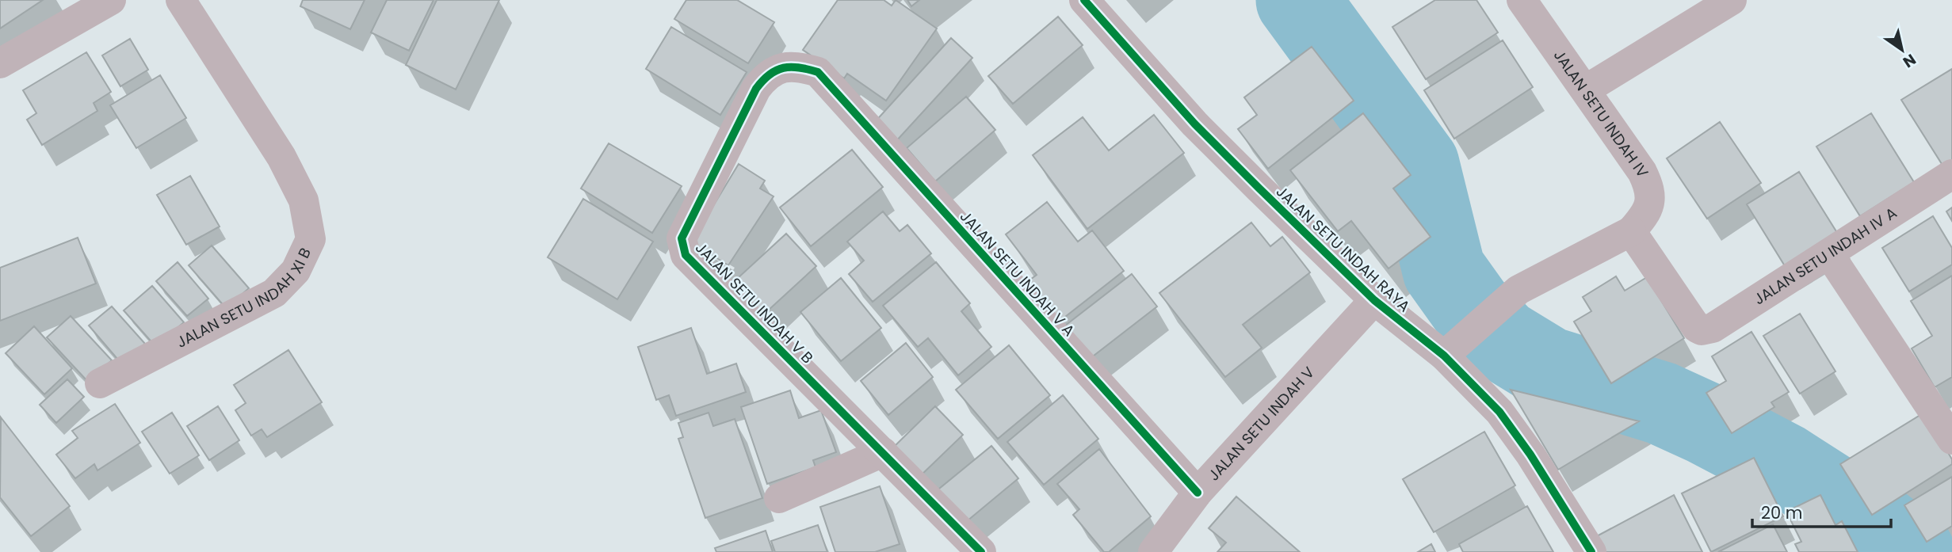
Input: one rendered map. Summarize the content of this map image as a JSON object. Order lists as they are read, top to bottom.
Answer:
{
  "streets": {
    "street": [
      "JALAN SETU INDAH IV",
      "JALAN SETU INDAH RAYA",
      "JALAN SETU INDAH IV A",
      "JALAN SETU INDAH V A",
      "JALAN SETU INDAH XI B",
      "JALAN SETU INDAH V B",
      "JALAN SETU INDAH V"
    ]
  },
  "crossings": [
    ["JALAN SETU INDAH IV", "JALAN SETU INDAH RAYA"],
    ["JALAN SETU INDAH IV", "JALAN SETU INDAH IV A"],
    ["JALAN SETU INDAH RAYA", "JALAN SETU INDAH V"],
    ["JALAN SETU INDAH V A", "JALAN SETU INDAH V B"],
    ["JALAN SETU INDAH V A", "JALAN SETU INDAH V"]
  ],
  "scale_bar": "20 m",
  "north": "bottom right"
}
